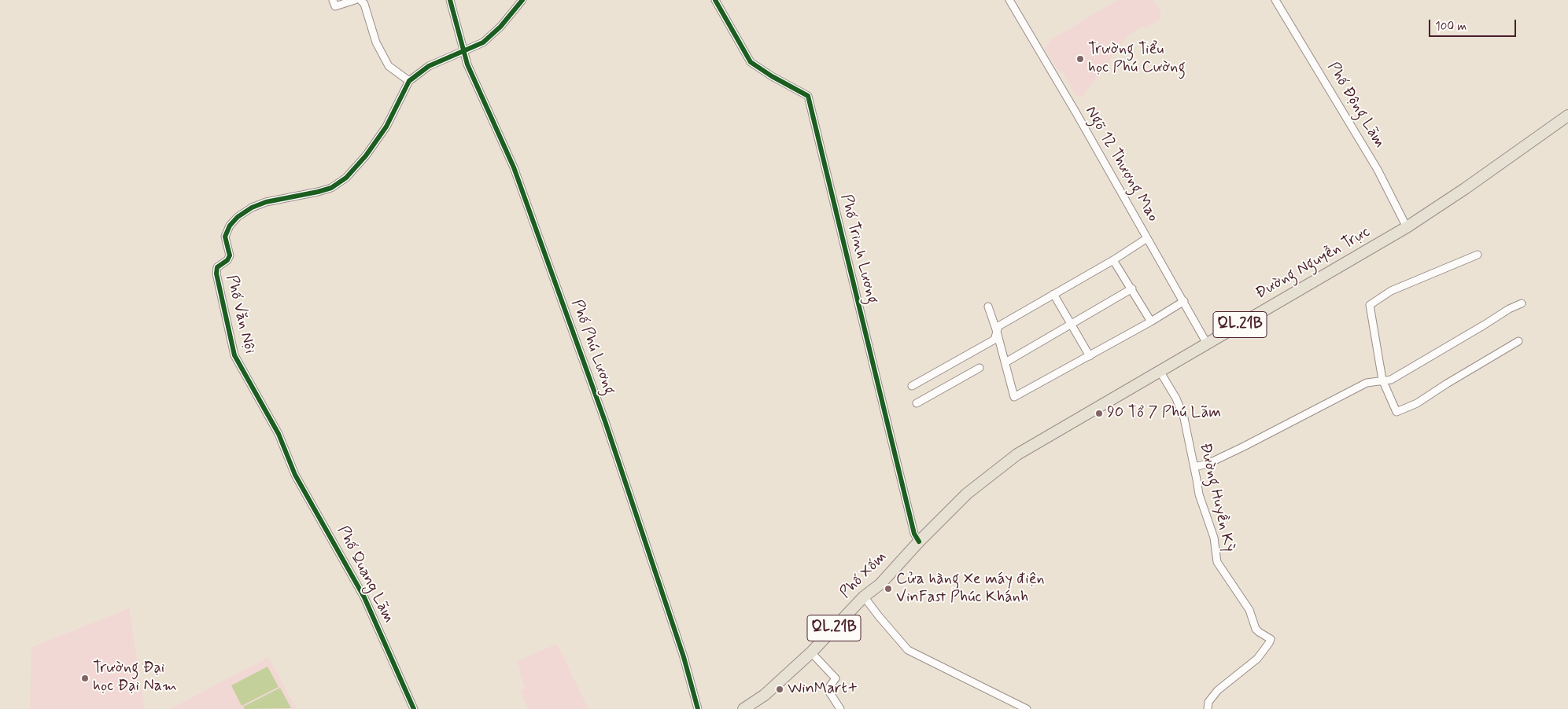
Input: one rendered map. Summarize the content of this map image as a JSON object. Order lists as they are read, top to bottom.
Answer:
{
  "streets": {
    "highway": ["Đường Nguyễn Trực", "QL.21B", "Phố Xốm"],
    "street": [
      "Phố Động Lãm",
      "Ngõ 12 Thượng Mao",
      "Phố Trinh Lương",
      "Phố Văn Nội",
      "Phố Phú Lương",
      "Đường Huyền Kỳ",
      "Phố Quang Lãm"
    ]
  },
  "crossings": [
    ["Phố Động Lãm", "Đường Nguyễn Trực"],
    ["Ngõ 12 Thượng Mao", "Đường Nguyễn Trực"],
    ["Phố Trinh Lương", "Đường Nguyễn Trực"],
    ["Phố Trinh Lương", "Phố Xốm"],
    ["Đường Nguyễn Trực", "Đường Huyền Kỳ"],
    ["Đường Nguyễn Trực", "Phố Xốm"],
    ["Phố Văn Nội", "Phố Quang Lãm"]
  ],
  "places": [
    "Trường Tiểu học Phú Cường",
    "90 Tổ 7 Phú Lãm",
    "Cửa hàng Xe máy điện VinFast Phúc Khánh",
    "Trường Đại học Đại Nam",
    "WinMart+"
  ],
  "scale_bar": "100 m"
}
